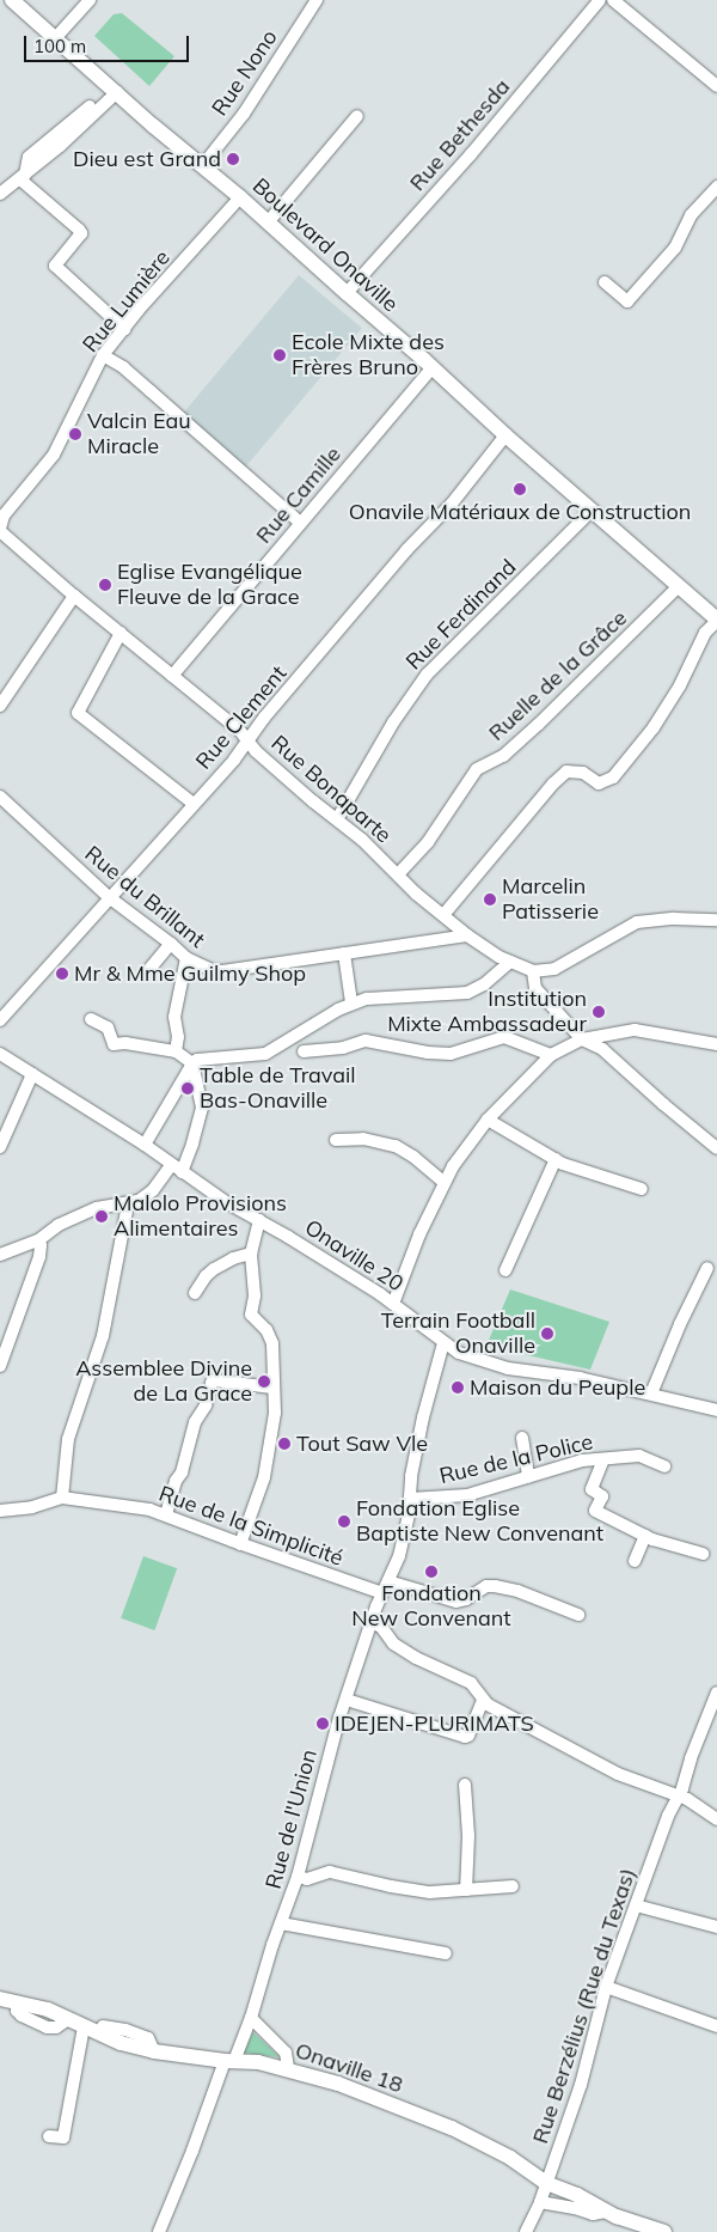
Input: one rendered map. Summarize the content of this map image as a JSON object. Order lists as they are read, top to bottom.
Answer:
{
  "streets": {
    "street": [
      "Rue Nono",
      "Rue Bethesda",
      "Boulevard Onaville",
      "Rue Lumière",
      "Rue Camille",
      "Rue Ferdinand",
      "Ruelle de la Grâce",
      "Rue Clement",
      "Rue Bonaparte",
      "Rue du Brillant",
      "Onaville 20",
      "Rue de la Police",
      "Rue de la Simplicité",
      "Rue de l'Union",
      "Rue Berzélius (Rue du Texas)",
      "Onaville 18"
    ]
  },
  "crossings": [
    ["Rue Nono", "Boulevard Onaville"],
    ["Rue Bethesda", "Boulevard Onaville"],
    ["Boulevard Onaville", "Rue Lumière"],
    ["Boulevard Onaville", "Rue Camille"],
    ["Boulevard Onaville", "Rue Ferdinand"],
    ["Boulevard Onaville", "Ruelle de la Grâce"],
    ["Boulevard Onaville", "Rue Clement"],
    ["Rue Lumière", "Rue Bonaparte"],
    ["Rue Camille", "Rue Bonaparte"],
    ["Rue Ferdinand", "Rue Bonaparte"],
    ["Ruelle de la Grâce", "Rue Bonaparte"],
    ["Rue Clement", "Rue Bonaparte"],
    ["Rue Clement", "Rue du Brillant"],
    ["Rue Bonaparte", "Rue du Brillant"],
    ["Onaville 20", "Rue de l'Union"],
    ["Rue de la Police", "Rue de l'Union"],
    ["Rue de la Simplicité", "Rue de l'Union"],
    ["Rue de l'Union", "Onaville 18"],
    ["Rue Berzélius (Rue du Texas)", "Onaville 18"]
  ],
  "places": [
    "Dieu est Grand",
    "Ecole Mixte des Frères Bruno",
    "Valcin Eau Miracle",
    "Onavile Matériaux de Construction",
    "Eglise Evangélique Fleuve de la Grace",
    "Marcelin Patisserie",
    "Mr & Mme Guilmy Shop",
    "Institution Mixte Ambassadeur",
    "Table de Travail Bas-Onaville",
    "Malolo Provisions Alimentaires",
    "Terrain Football Onaville",
    "Assemblee Divine de La Grace",
    "Maison du Peuple",
    "Tout Saw Vle",
    "Fondation Eglise Baptiste New Convenant",
    "Fondation New Convenant",
    "IDEJEN-PLURIMATS"
  ],
  "scale_bar": "100 m"
}
